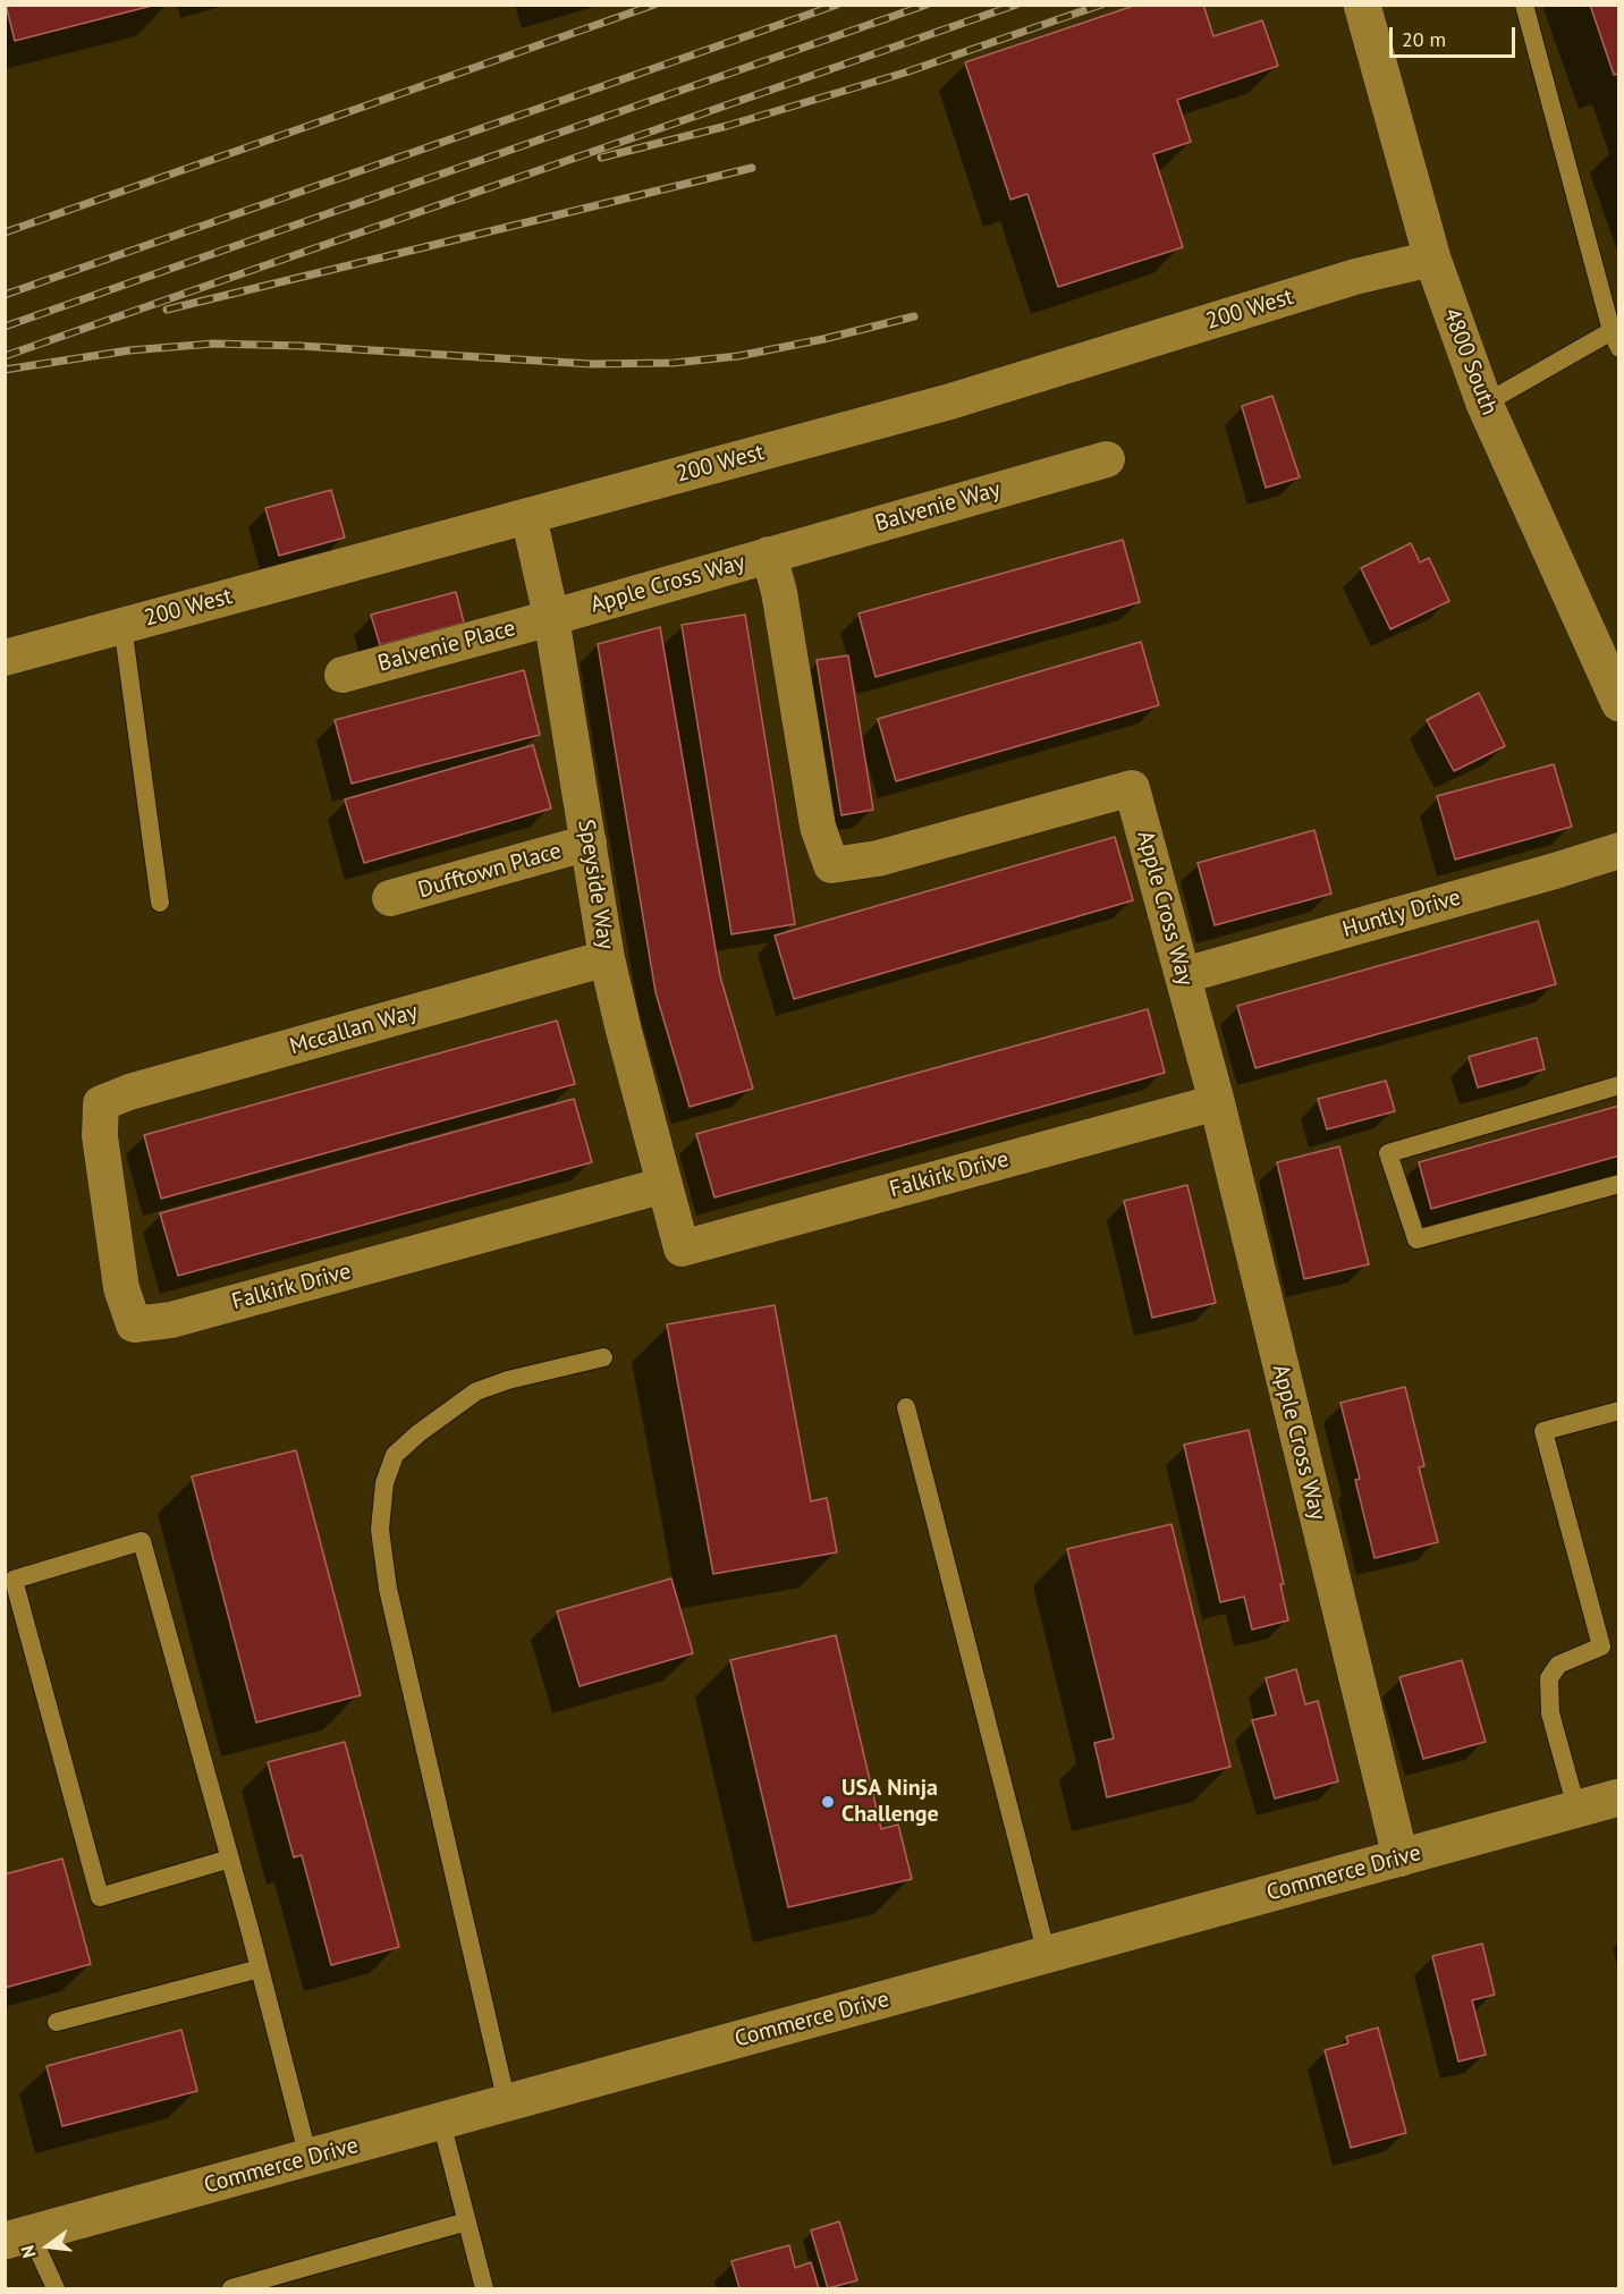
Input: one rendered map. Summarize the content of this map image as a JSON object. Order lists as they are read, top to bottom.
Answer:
{
  "streets": {
    "street": [
      "200 West",
      "4800 South",
      "Balvenie Way",
      "Apple Cross Way",
      "Balvenie Place",
      "Dufftown Place",
      "Speyside Way",
      "Huntly Drive",
      "Mccallan Way",
      "Falkirk Drive",
      "Commerce Drive"
    ]
  },
  "crossings": [
    ["200 West", "4800 South"],
    ["200 West", "Speyside Way"],
    ["Balvenie Way", "Apple Cross Way"],
    ["Apple Cross Way", "Balvenie Place"],
    ["Apple Cross Way", "Speyside Way"],
    ["Apple Cross Way", "Huntly Drive"],
    ["Apple Cross Way", "Falkirk Drive"],
    ["Apple Cross Way", "Commerce Drive"],
    ["Balvenie Place", "Speyside Way"],
    ["Dufftown Place", "Speyside Way"],
    ["Speyside Way", "Mccallan Way"],
    ["Speyside Way", "Falkirk Drive"],
    ["Mccallan Way", "Falkirk Drive"]
  ],
  "places": ["USA Ninja Challenge"],
  "scale_bar": "20 m",
  "north": "left"
}
